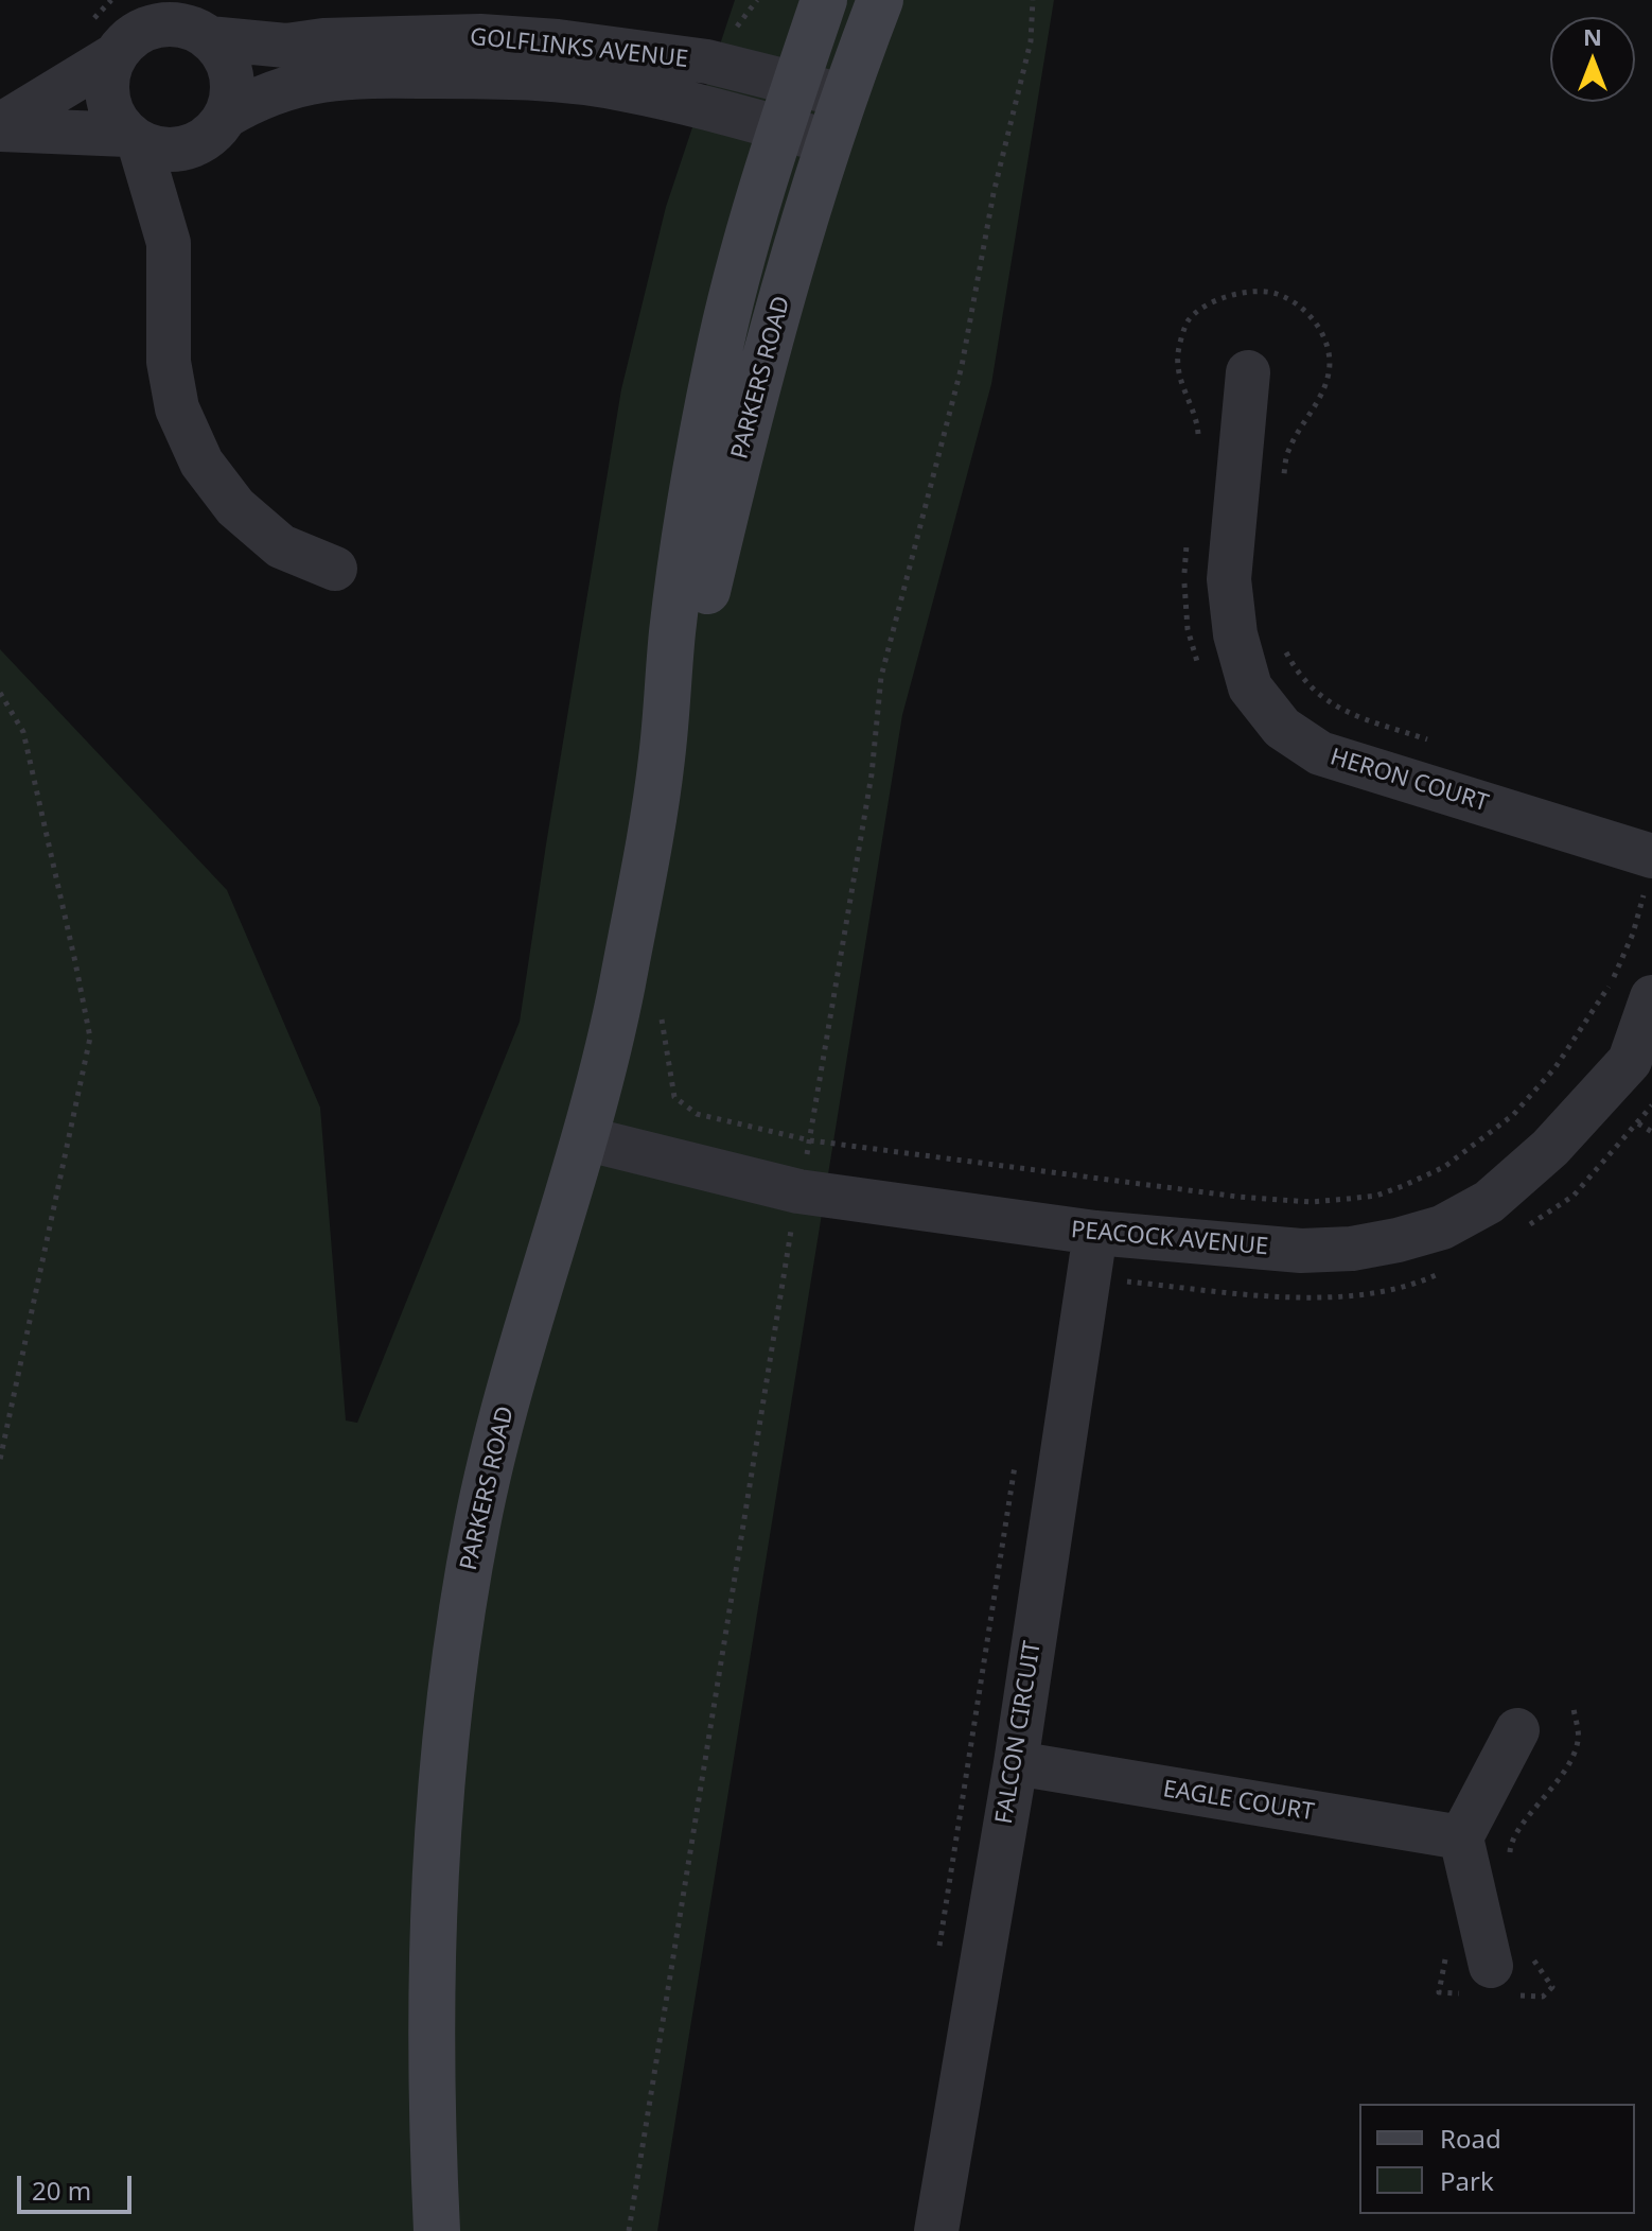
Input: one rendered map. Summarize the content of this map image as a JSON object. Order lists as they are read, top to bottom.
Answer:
{
  "streets": {
    "main road": ["PARKERS ROAD"],
    "street": [
      "GOLFLINKS AVENUE",
      "HERON COURT",
      "PEACOCK AVENUE",
      "FALCON CIRCUIT",
      "EAGLE COURT"
    ]
  },
  "crossings": [
    ["GOLFLINKS AVENUE", "PARKERS ROAD"],
    ["PARKERS ROAD", "PEACOCK AVENUE"],
    ["PEACOCK AVENUE", "FALCON CIRCUIT"],
    ["FALCON CIRCUIT", "EAGLE COURT"]
  ],
  "legend": ["Road", "Park"],
  "scale_bar": "20 m",
  "north": "top"
}
